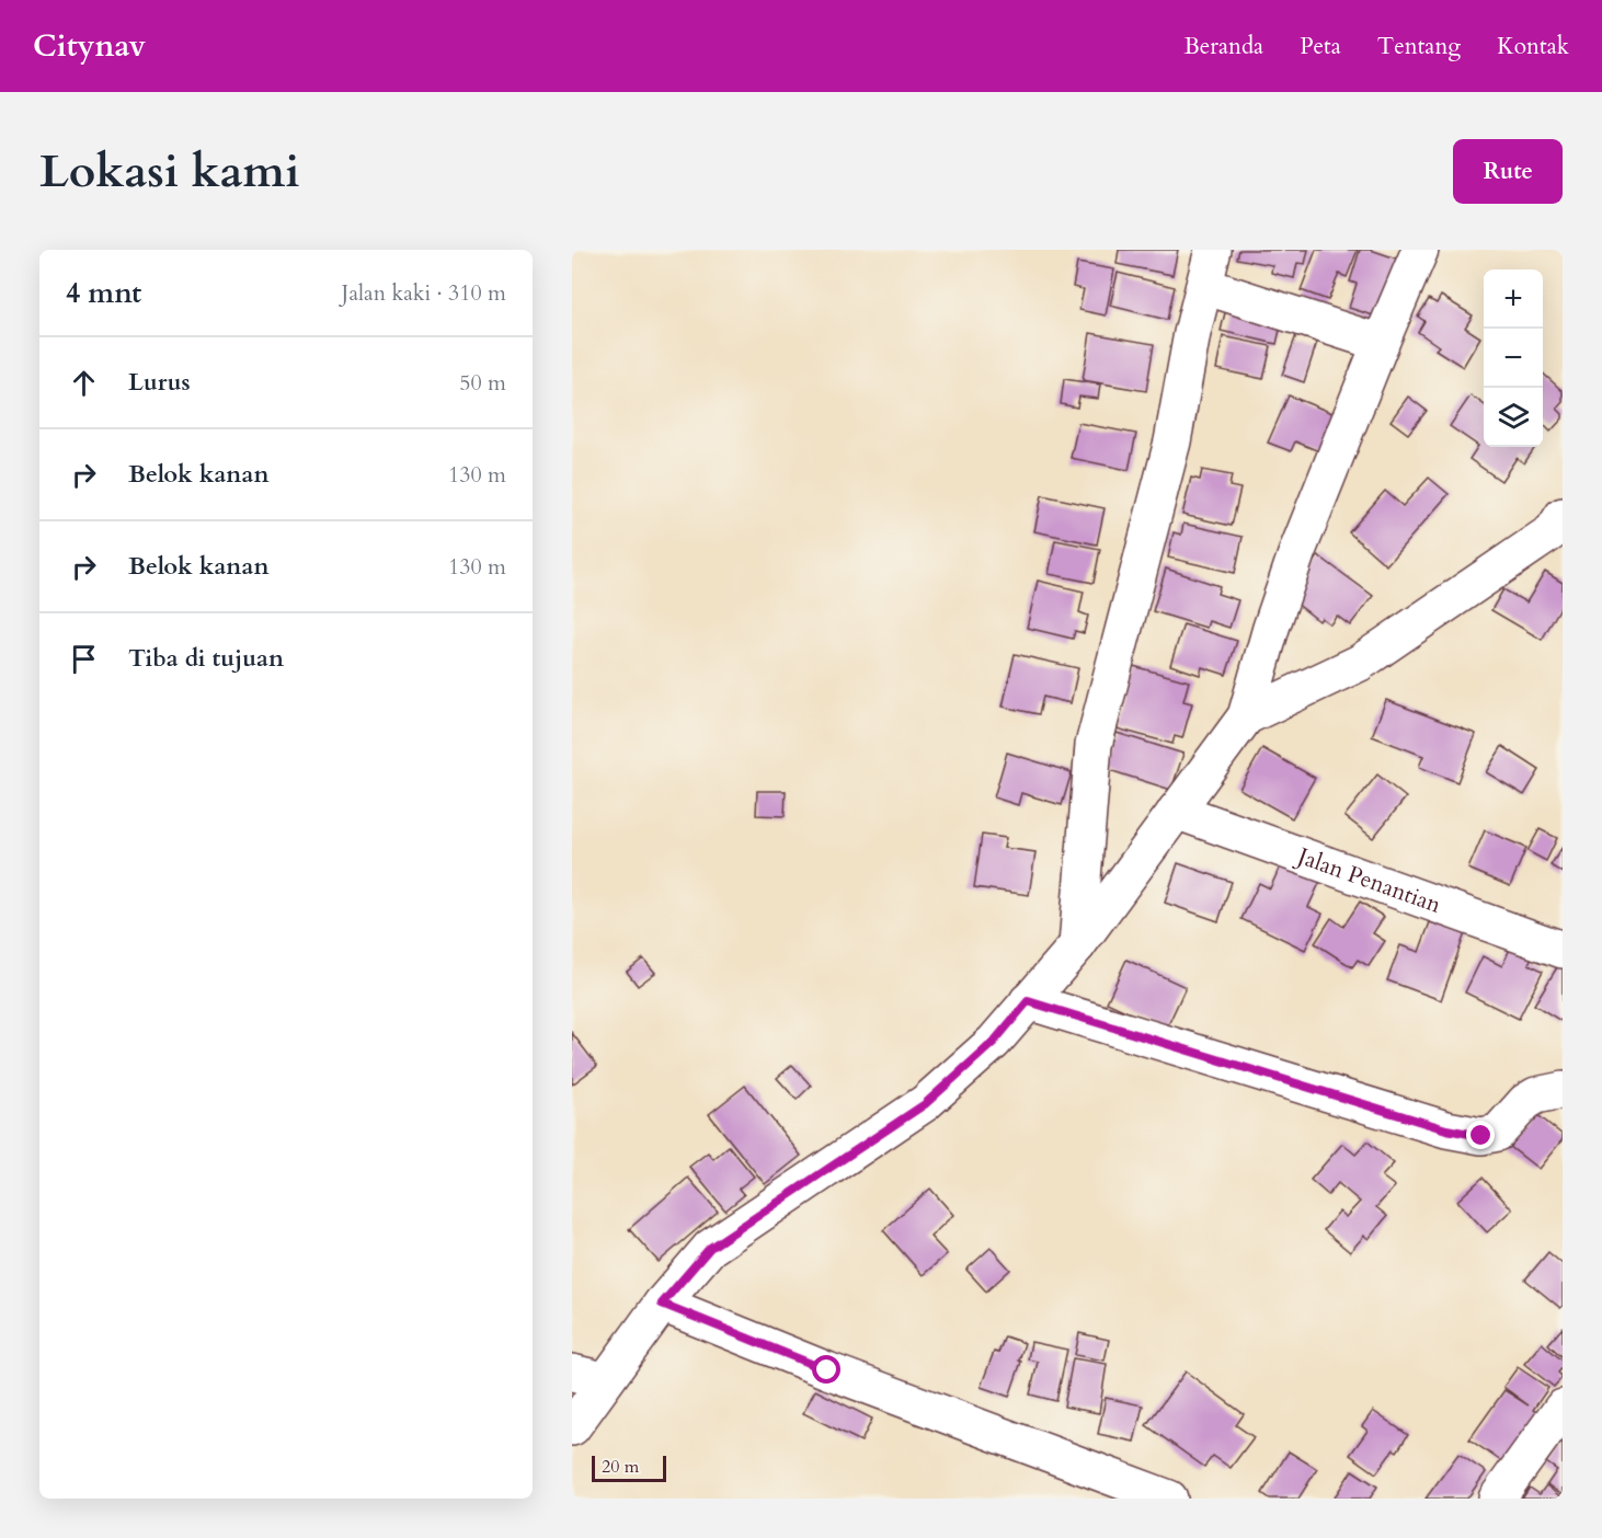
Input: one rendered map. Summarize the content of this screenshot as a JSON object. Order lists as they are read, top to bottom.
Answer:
{
  "streets": {
    "street": ["Jalan Penantian"]
  },
  "scale_bar": "20 m",
  "page": {
    "header": "Citynav",
    "nav": [
      "Beranda",
      "Peta",
      "Tentang",
      "Kontak"
    ],
    "buttons": "Rute",
    "title": "Lokasi kami",
    "heading": ["4 mnt", "Jalan kaki · 310 m"],
    "map_buttons": ["+", "−"],
    "list": [
      ["Lurus", "50 m"],
      ["Belok kanan", "130 m"],
      ["Belok kanan", "130 m"],
      "Tiba di tujuan"
    ],
    "scale": "20 m"
  }
}
